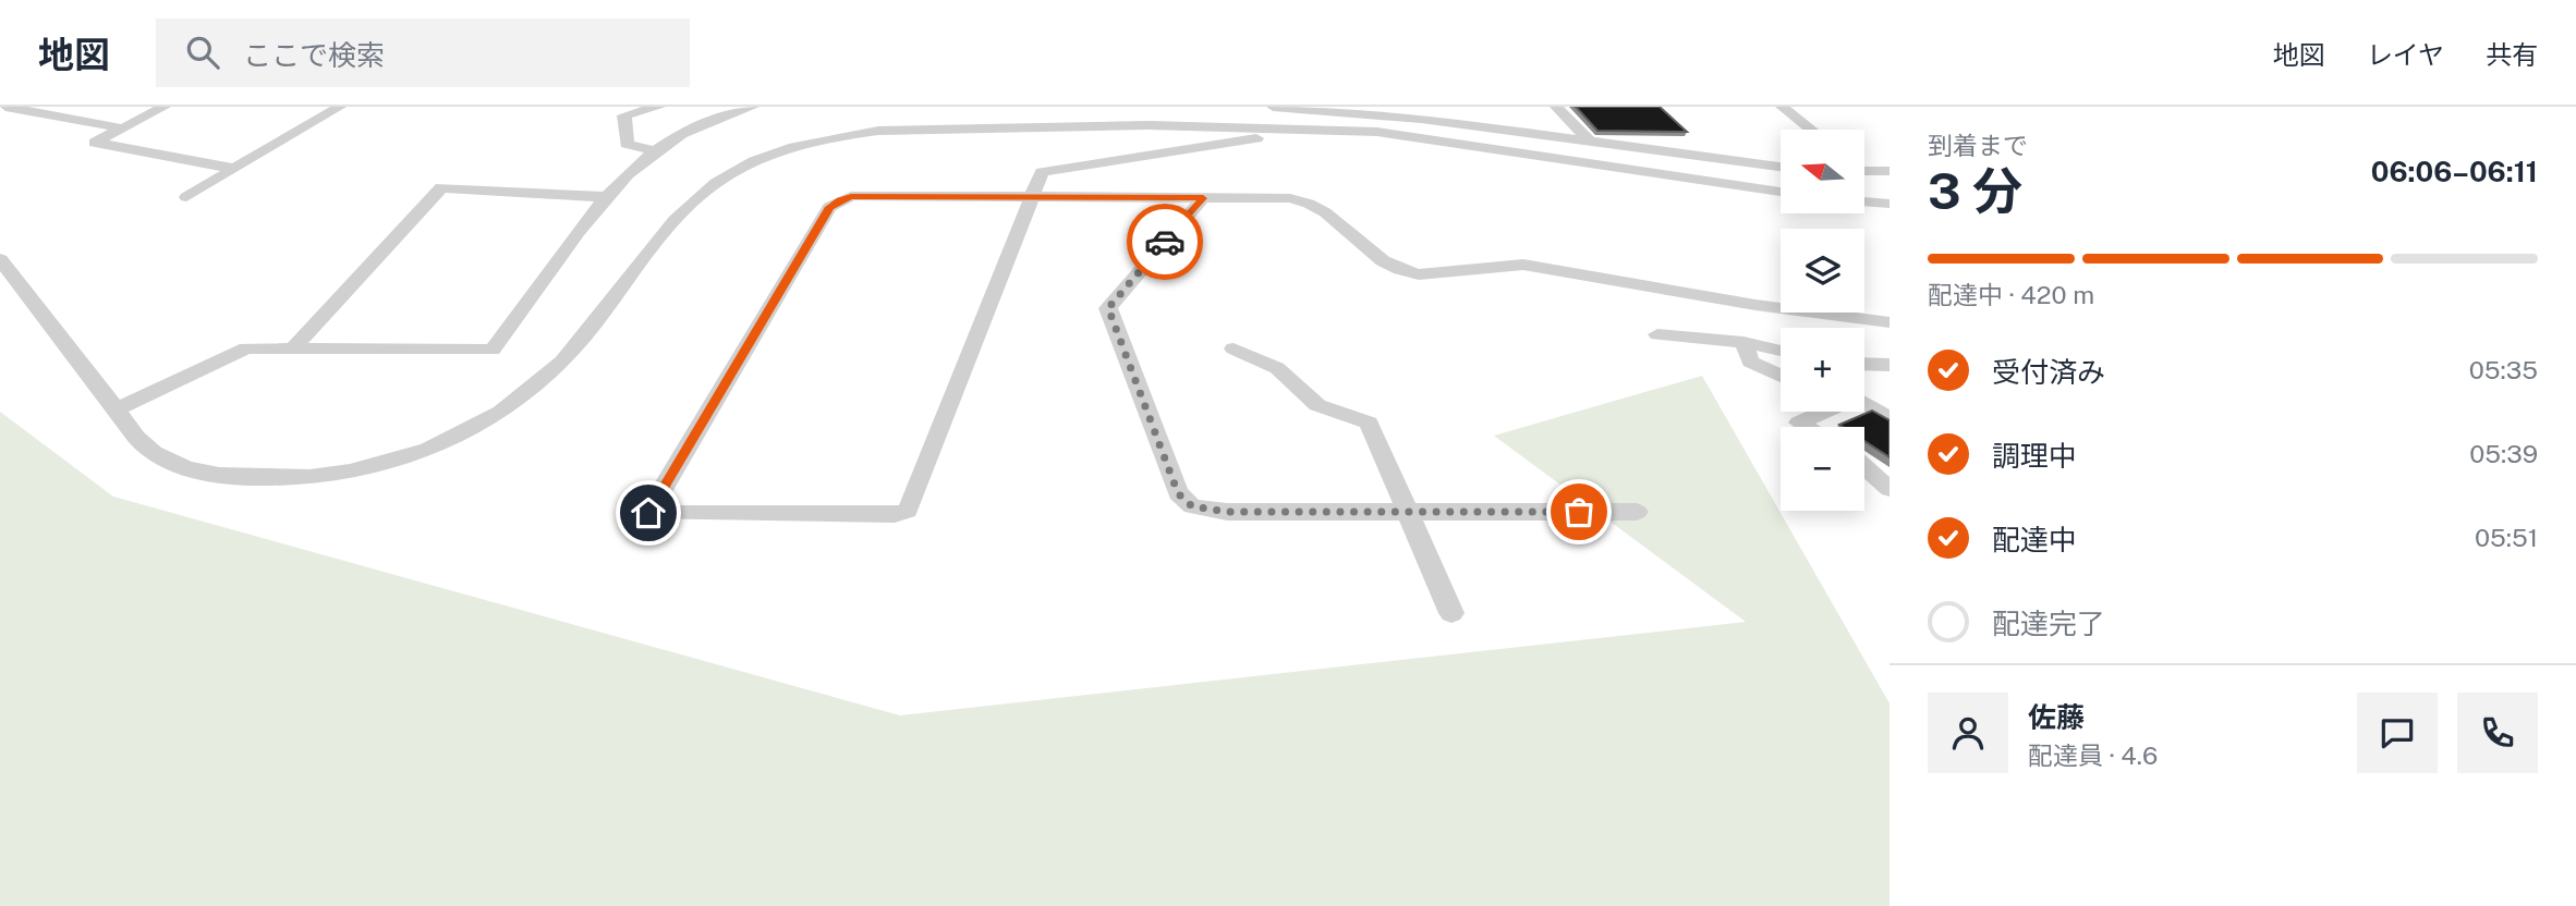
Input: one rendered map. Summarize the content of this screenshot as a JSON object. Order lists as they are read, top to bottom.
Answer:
{
  "north": "left",
  "page": {
    "header": "地図",
    "search": "ここで検索",
    "nav": ["地図", "レイヤ", "共有"],
    "heading": ["3 分", "到着まで", "06:06–06:11"],
    "panel": ["佐藤", "配達員 · 4.6"],
    "map_buttons": ["+", "−"],
    "bar": "配達中 · 420 m",
    "list": [
      ["受付済み", "05:35"],
      ["調理中", "05:39"],
      ["配達中", "05:51"],
      "配達完了"
    ]
  }
}
